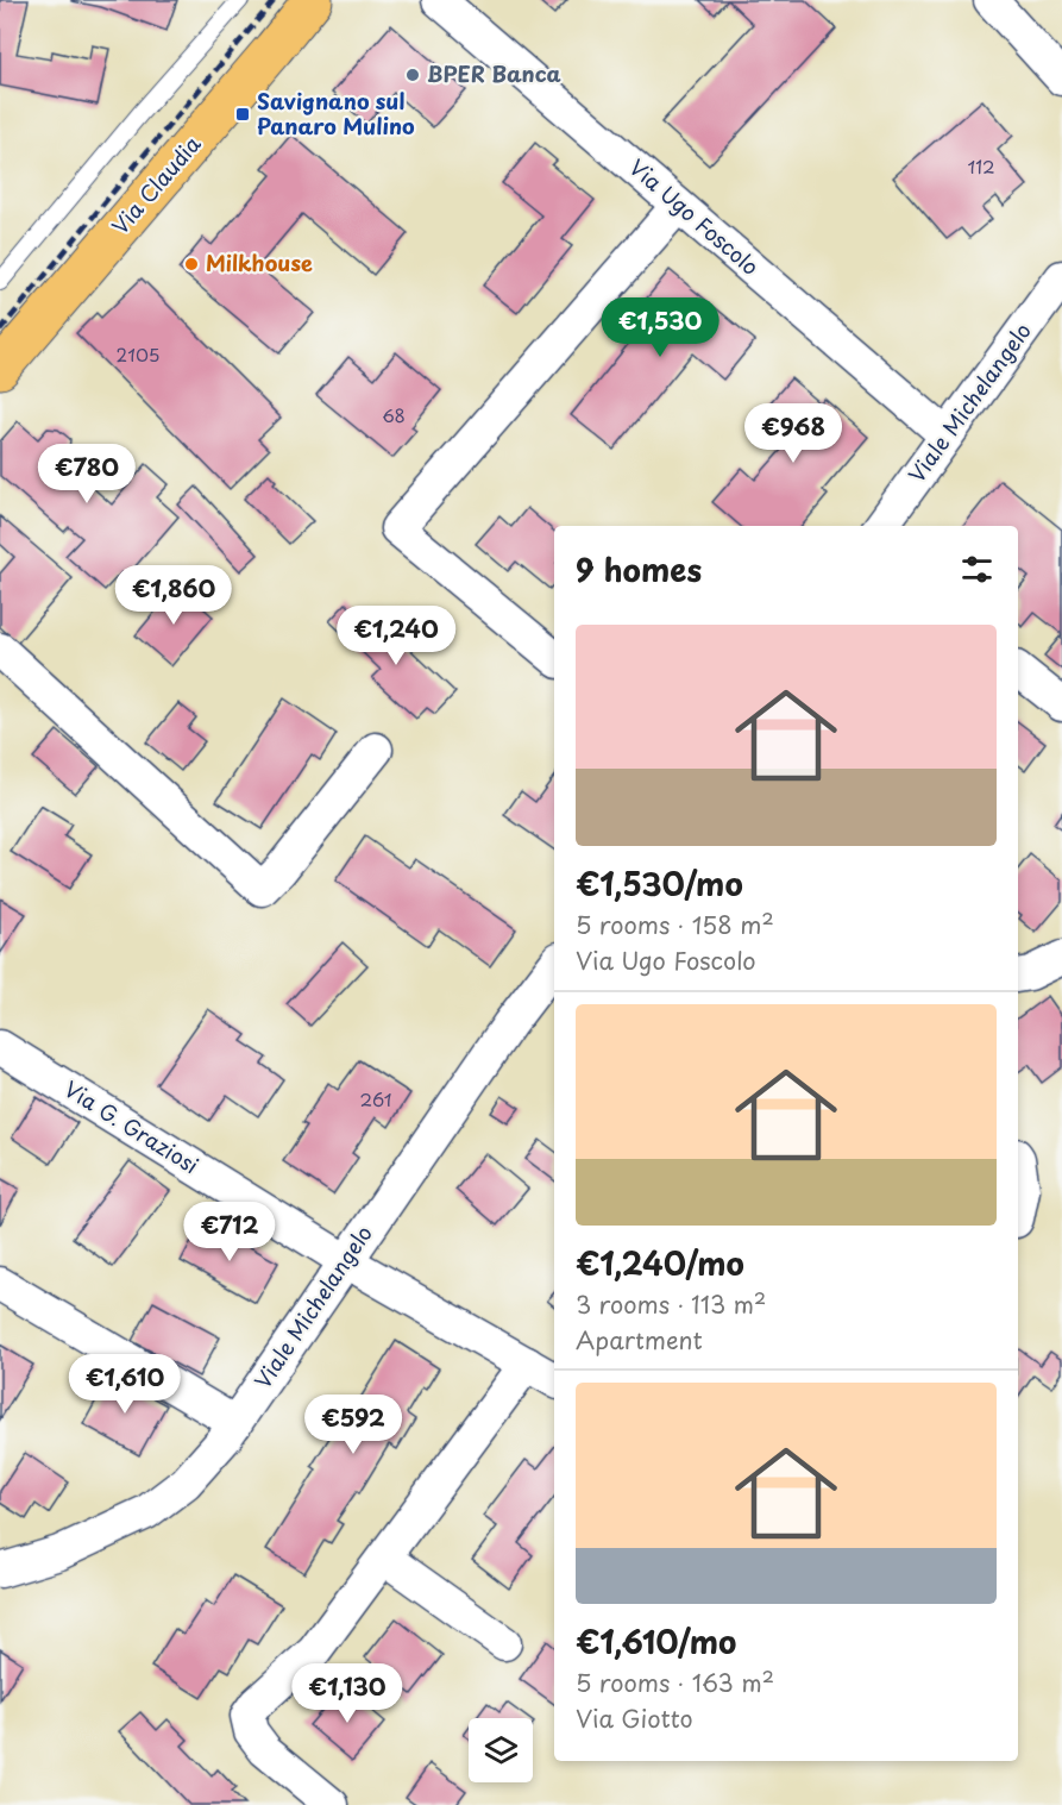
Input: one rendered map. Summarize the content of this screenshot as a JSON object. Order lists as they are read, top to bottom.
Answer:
{
  "streets": {
    "main road": ["Via Claudia"],
    "street": ["Via Ugo Foscolo", "Viale Michelangelo", "Via G. Graziosi"]
  },
  "crossings": [
    ["Via Ugo Foscolo", "Viale Michelangelo"],
    ["Viale Michelangelo", "Via G. Graziosi"]
  ],
  "places": {
    "other": ["BPER Banca", "Milkhouse"],
    "transit": ["Savignano sul Panaro Mulino"]
  },
  "house_numbers": [
    "112",
    "2105",
    "68",
    "261"
  ],
  "page": {
    "price": [
      "€1,530",
      "€968",
      "€780",
      "€1,860",
      "€1,240",
      "€712",
      "€1,610",
      "€592",
      "€1,130"
    ],
    "heading": "9 homes",
    "list": [
      {
        "name": "€1,530/mo",
        "note": "5 rooms · 158 m² · Via Ugo Foscolo"
      },
      {
        "name": "€1,240/mo",
        "note": "3 rooms · 113 m² · Apartment"
      },
      {
        "name": "€1,610/mo",
        "note": "5 rooms · 163 m² · Via Giotto"
      }
    ]
  }
}
